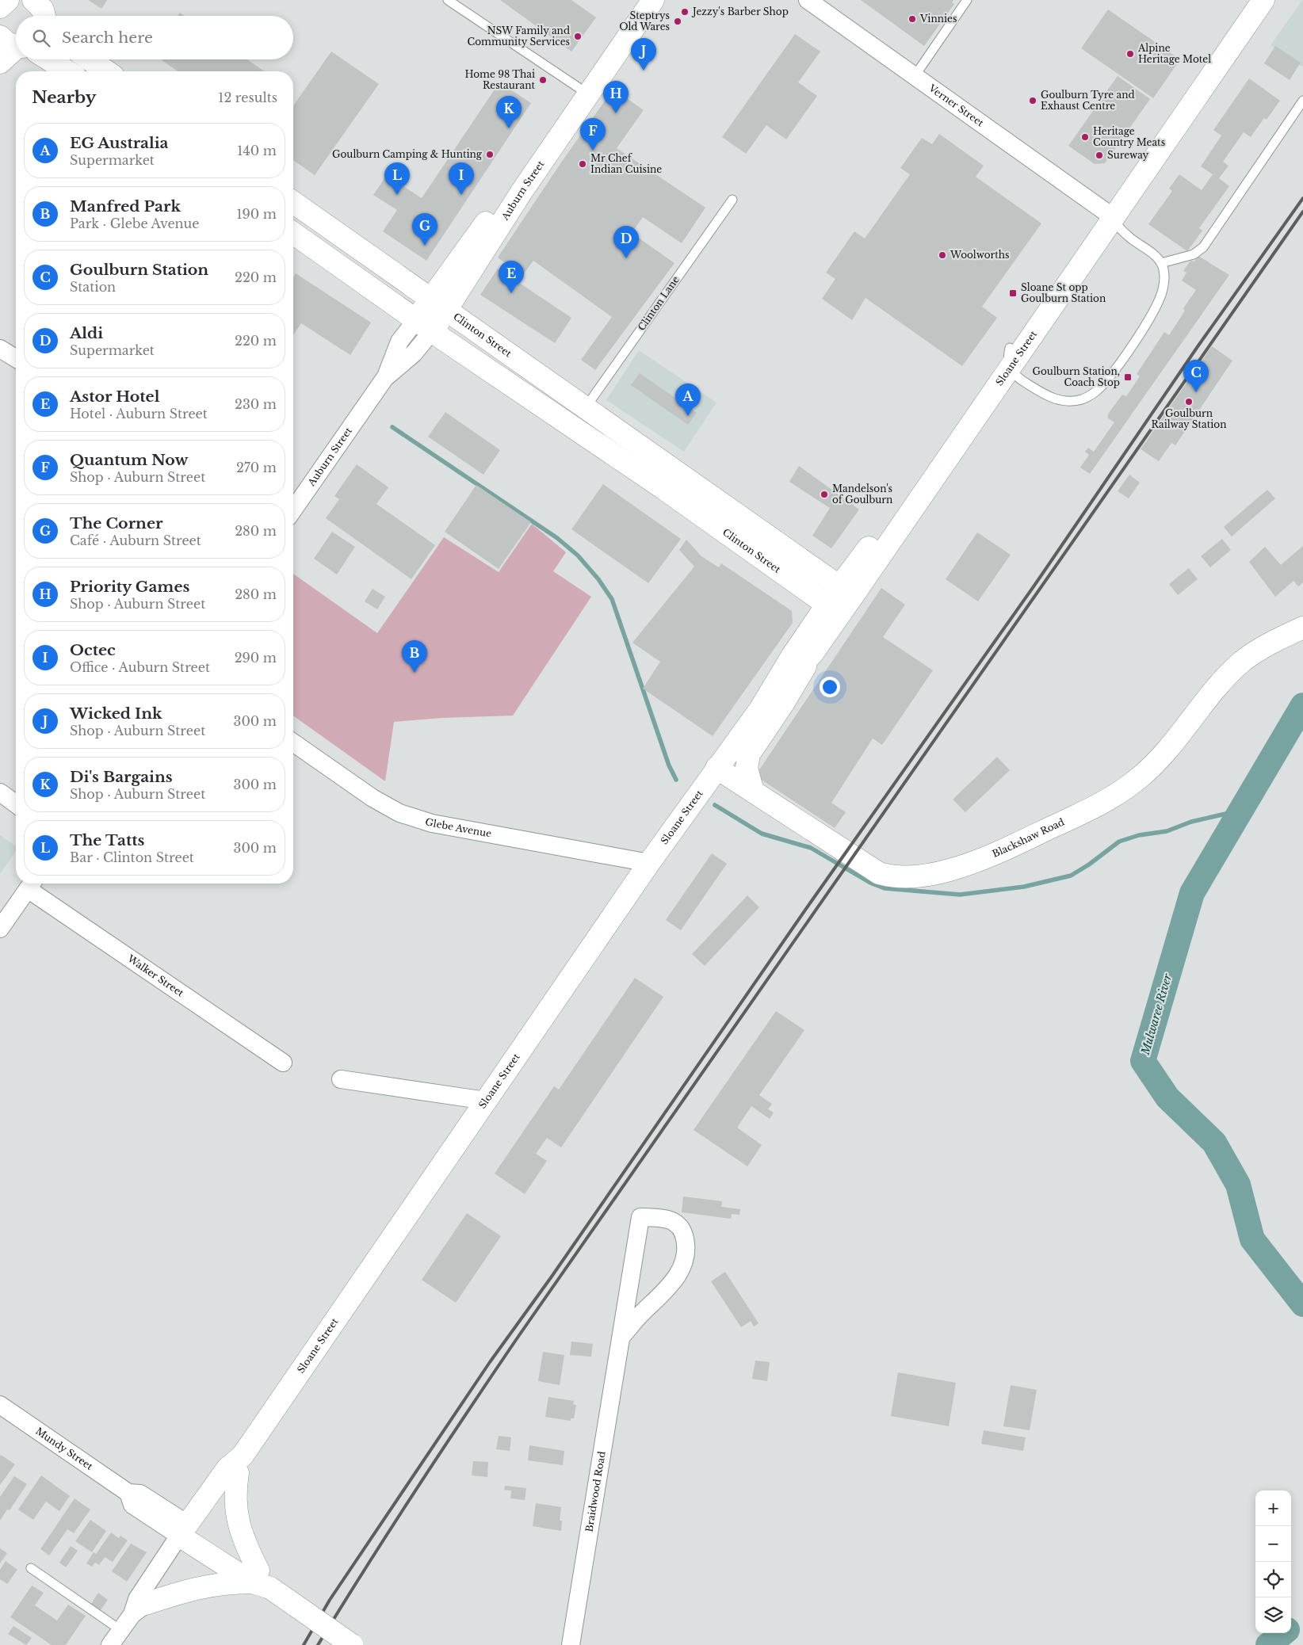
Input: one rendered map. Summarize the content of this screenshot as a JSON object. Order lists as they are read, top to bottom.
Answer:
{
  "streets": {
    "main road": [
      "Auburn Street",
      "Clinton Street",
      "Sloane Street",
      "Blackshaw Road"
    ],
    "street": [
      "Verner Street",
      "Glebe Avenue",
      "Walker Street",
      "Mundy Street",
      "Braidwood Road"
    ],
    "lane": ["Clinton Lane"]
  },
  "crossings": [
    ["Verner Street", "Sloane Street"],
    ["Auburn Street", "Clinton Street"],
    ["Clinton Lane", "Clinton Street"],
    ["Clinton Street", "Sloane Street"],
    ["Sloane Street", "Glebe Avenue"],
    ["Sloane Street", "Blackshaw Road"],
    ["Sloane Street", "Mundy Street"]
  ],
  "water": ["Mulwaree River"],
  "places": {
    "other": [
      "Jezzy's Barber Shop",
      "Vinnies",
      "Steptrys Old Wares",
      "NSW Family and Community Services",
      "Alpine Heritage Motel",
      "Home 98 Thai Restaurant",
      "Goulburn Tyre and Exhaust Centre",
      "Heritage Country Meats",
      "Goulburn Camping & Hunting",
      "Sureway",
      "Mr Chef Indian Cuisine",
      "Woolworths",
      "Goulburn Railway Station",
      "Mandelson's of Goulburn"
    ],
    "transit": ["Sloane St opp Goulburn Station", "Goulburn Station, Coach Stop"]
  },
  "page": {
    "search": "Search here",
    "pins": [
      "J",
      "H",
      "K",
      "F",
      "I",
      "L",
      "G",
      "D",
      "E",
      "C",
      "A",
      "B"
    ],
    "heading": ["Nearby", "12 results"],
    "list": [
      {
        "mark": "A",
        "name": "EG Australia",
        "note": "Supermarket",
        "value": "140 m"
      },
      {
        "mark": "B",
        "name": "Manfred Park",
        "note": "Park · Glebe Avenue",
        "value": "190 m"
      },
      {
        "mark": "C",
        "name": "Goulburn Station",
        "note": "Station",
        "value": "220 m"
      },
      {
        "mark": "D",
        "name": "Aldi",
        "note": "Supermarket",
        "value": "220 m"
      },
      {
        "mark": "E",
        "name": "Astor Hotel",
        "note": "Hotel · Auburn Street",
        "value": "230 m"
      },
      {
        "mark": "F",
        "name": "Quantum Now",
        "note": "Shop · Auburn Street",
        "value": "270 m"
      },
      {
        "mark": "G",
        "name": "The Corner",
        "note": "Café · Auburn Street",
        "value": "280 m"
      },
      {
        "mark": "H",
        "name": "Priority Games",
        "note": "Shop · Auburn Street",
        "value": "280 m"
      },
      {
        "mark": "I",
        "name": "Octec",
        "note": "Office · Auburn Street",
        "value": "290 m"
      },
      {
        "mark": "J",
        "name": "Wicked Ink",
        "note": "Shop · Auburn Street",
        "value": "300 m"
      },
      {
        "mark": "K",
        "name": "Di's Bargains",
        "note": "Shop · Auburn Street",
        "value": "300 m"
      },
      {
        "mark": "L",
        "name": "The Tatts",
        "note": "Bar · Clinton Street",
        "value": "300 m"
      }
    ],
    "map_buttons": ["+", "−"]
  }
}
